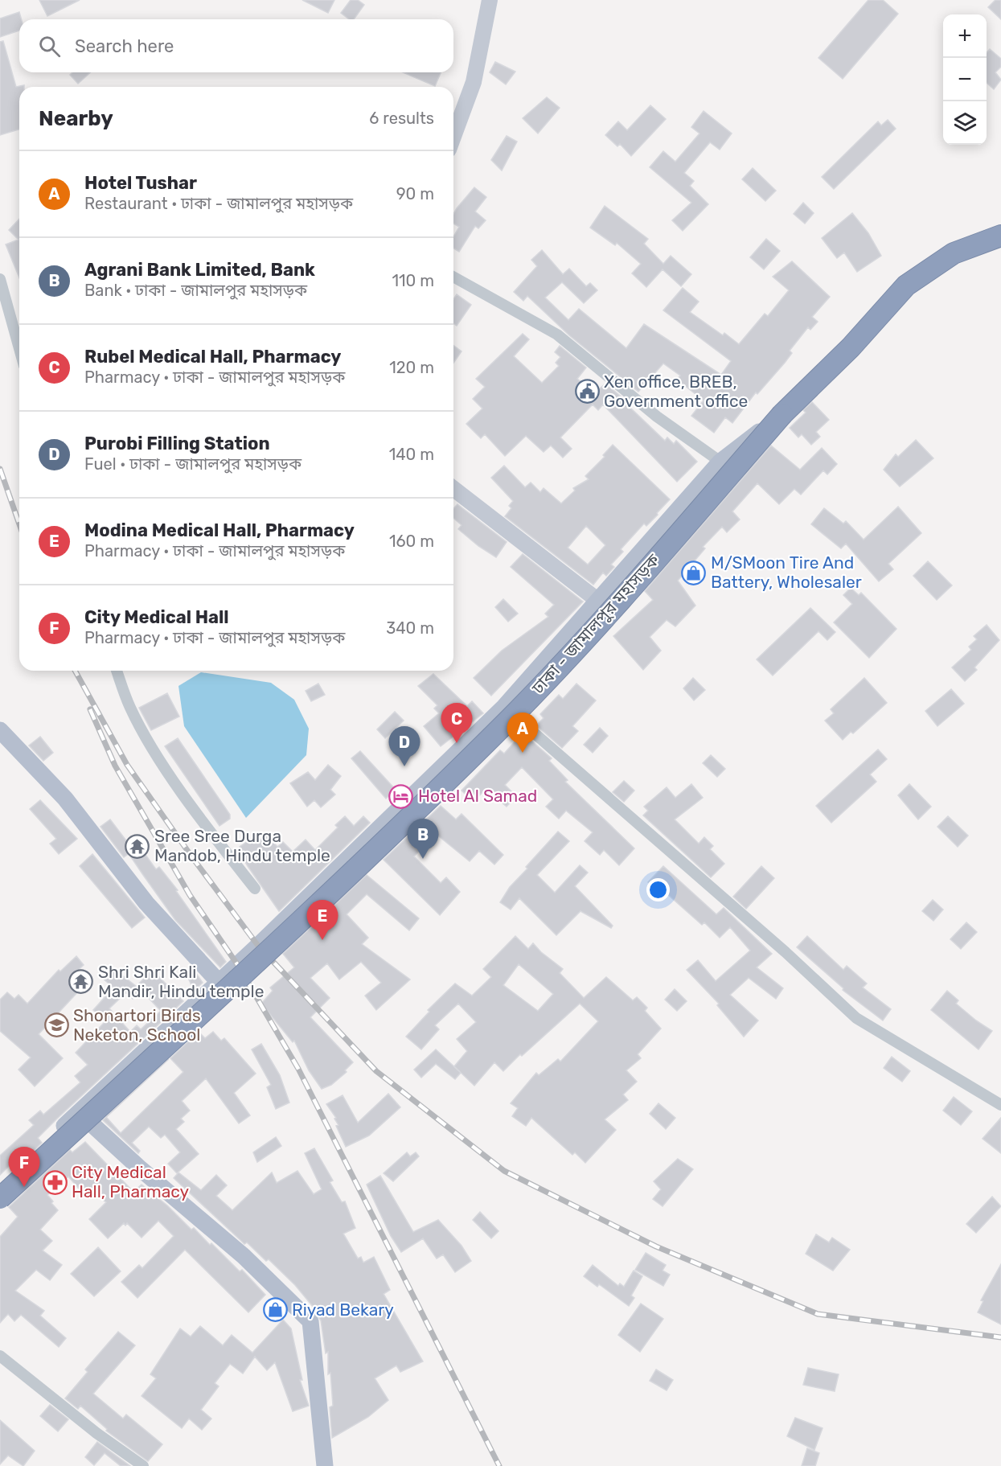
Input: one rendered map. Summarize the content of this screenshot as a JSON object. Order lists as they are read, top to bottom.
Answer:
{
  "streets": {
    "highway": ["ঢাকা - জামালপুর মহাসড়ক"]
  },
  "places": {
    "public building": ["Xen office, BREB, Government office"],
    "shop": ["M/SMoon Tire And Battery, Wholesaler", "Riyad Bekary"],
    "hotel": ["Hotel Al Samad"],
    "temple": ["Sree Sree Durga Mandob, Hindu temple", "Shri Shri Kali Mandir, Hindu temple"],
    "school or university": ["Shonartori Birds Neketon, School"],
    "pharmacy": ["City Medical Hall, Pharmacy"]
  },
  "page": {
    "map_buttons": ["+", "−"],
    "search": "Search here",
    "heading": ["Nearby", "6 results"],
    "list": [
      {
        "mark": "A",
        "name": "Hotel Tushar",
        "note": "Restaurant · ঢাকা - জামালপুর মহাসড়ক",
        "value": "90 m"
      },
      {
        "mark": "B",
        "name": "Agrani Bank Limited, Bank",
        "note": "Bank · ঢাকা - জামালপুর মহাসড়ক",
        "value": "110 m"
      },
      {
        "mark": "C",
        "name": "Rubel Medical Hall, Pharmacy",
        "note": "Pharmacy · ঢাকা - জামালপুর মহাসড়ক",
        "value": "120 m"
      },
      {
        "mark": "D",
        "name": "Purobi Filling Station",
        "note": "Fuel · ঢাকা - জামালপুর মহাসড়ক",
        "value": "140 m"
      },
      {
        "mark": "E",
        "name": "Modina Medical Hall, Pharmacy",
        "note": "Pharmacy · ঢাকা - জামালপুর মহাসড়ক",
        "value": "160 m"
      },
      {
        "mark": "F",
        "name": "City Medical Hall",
        "note": "Pharmacy · ঢাকা - জামালপুর মহাসড়ক",
        "value": "340 m"
      }
    ],
    "pins": [
      "C",
      "A",
      "D",
      "B",
      "E",
      "F"
    ]
  }
}
